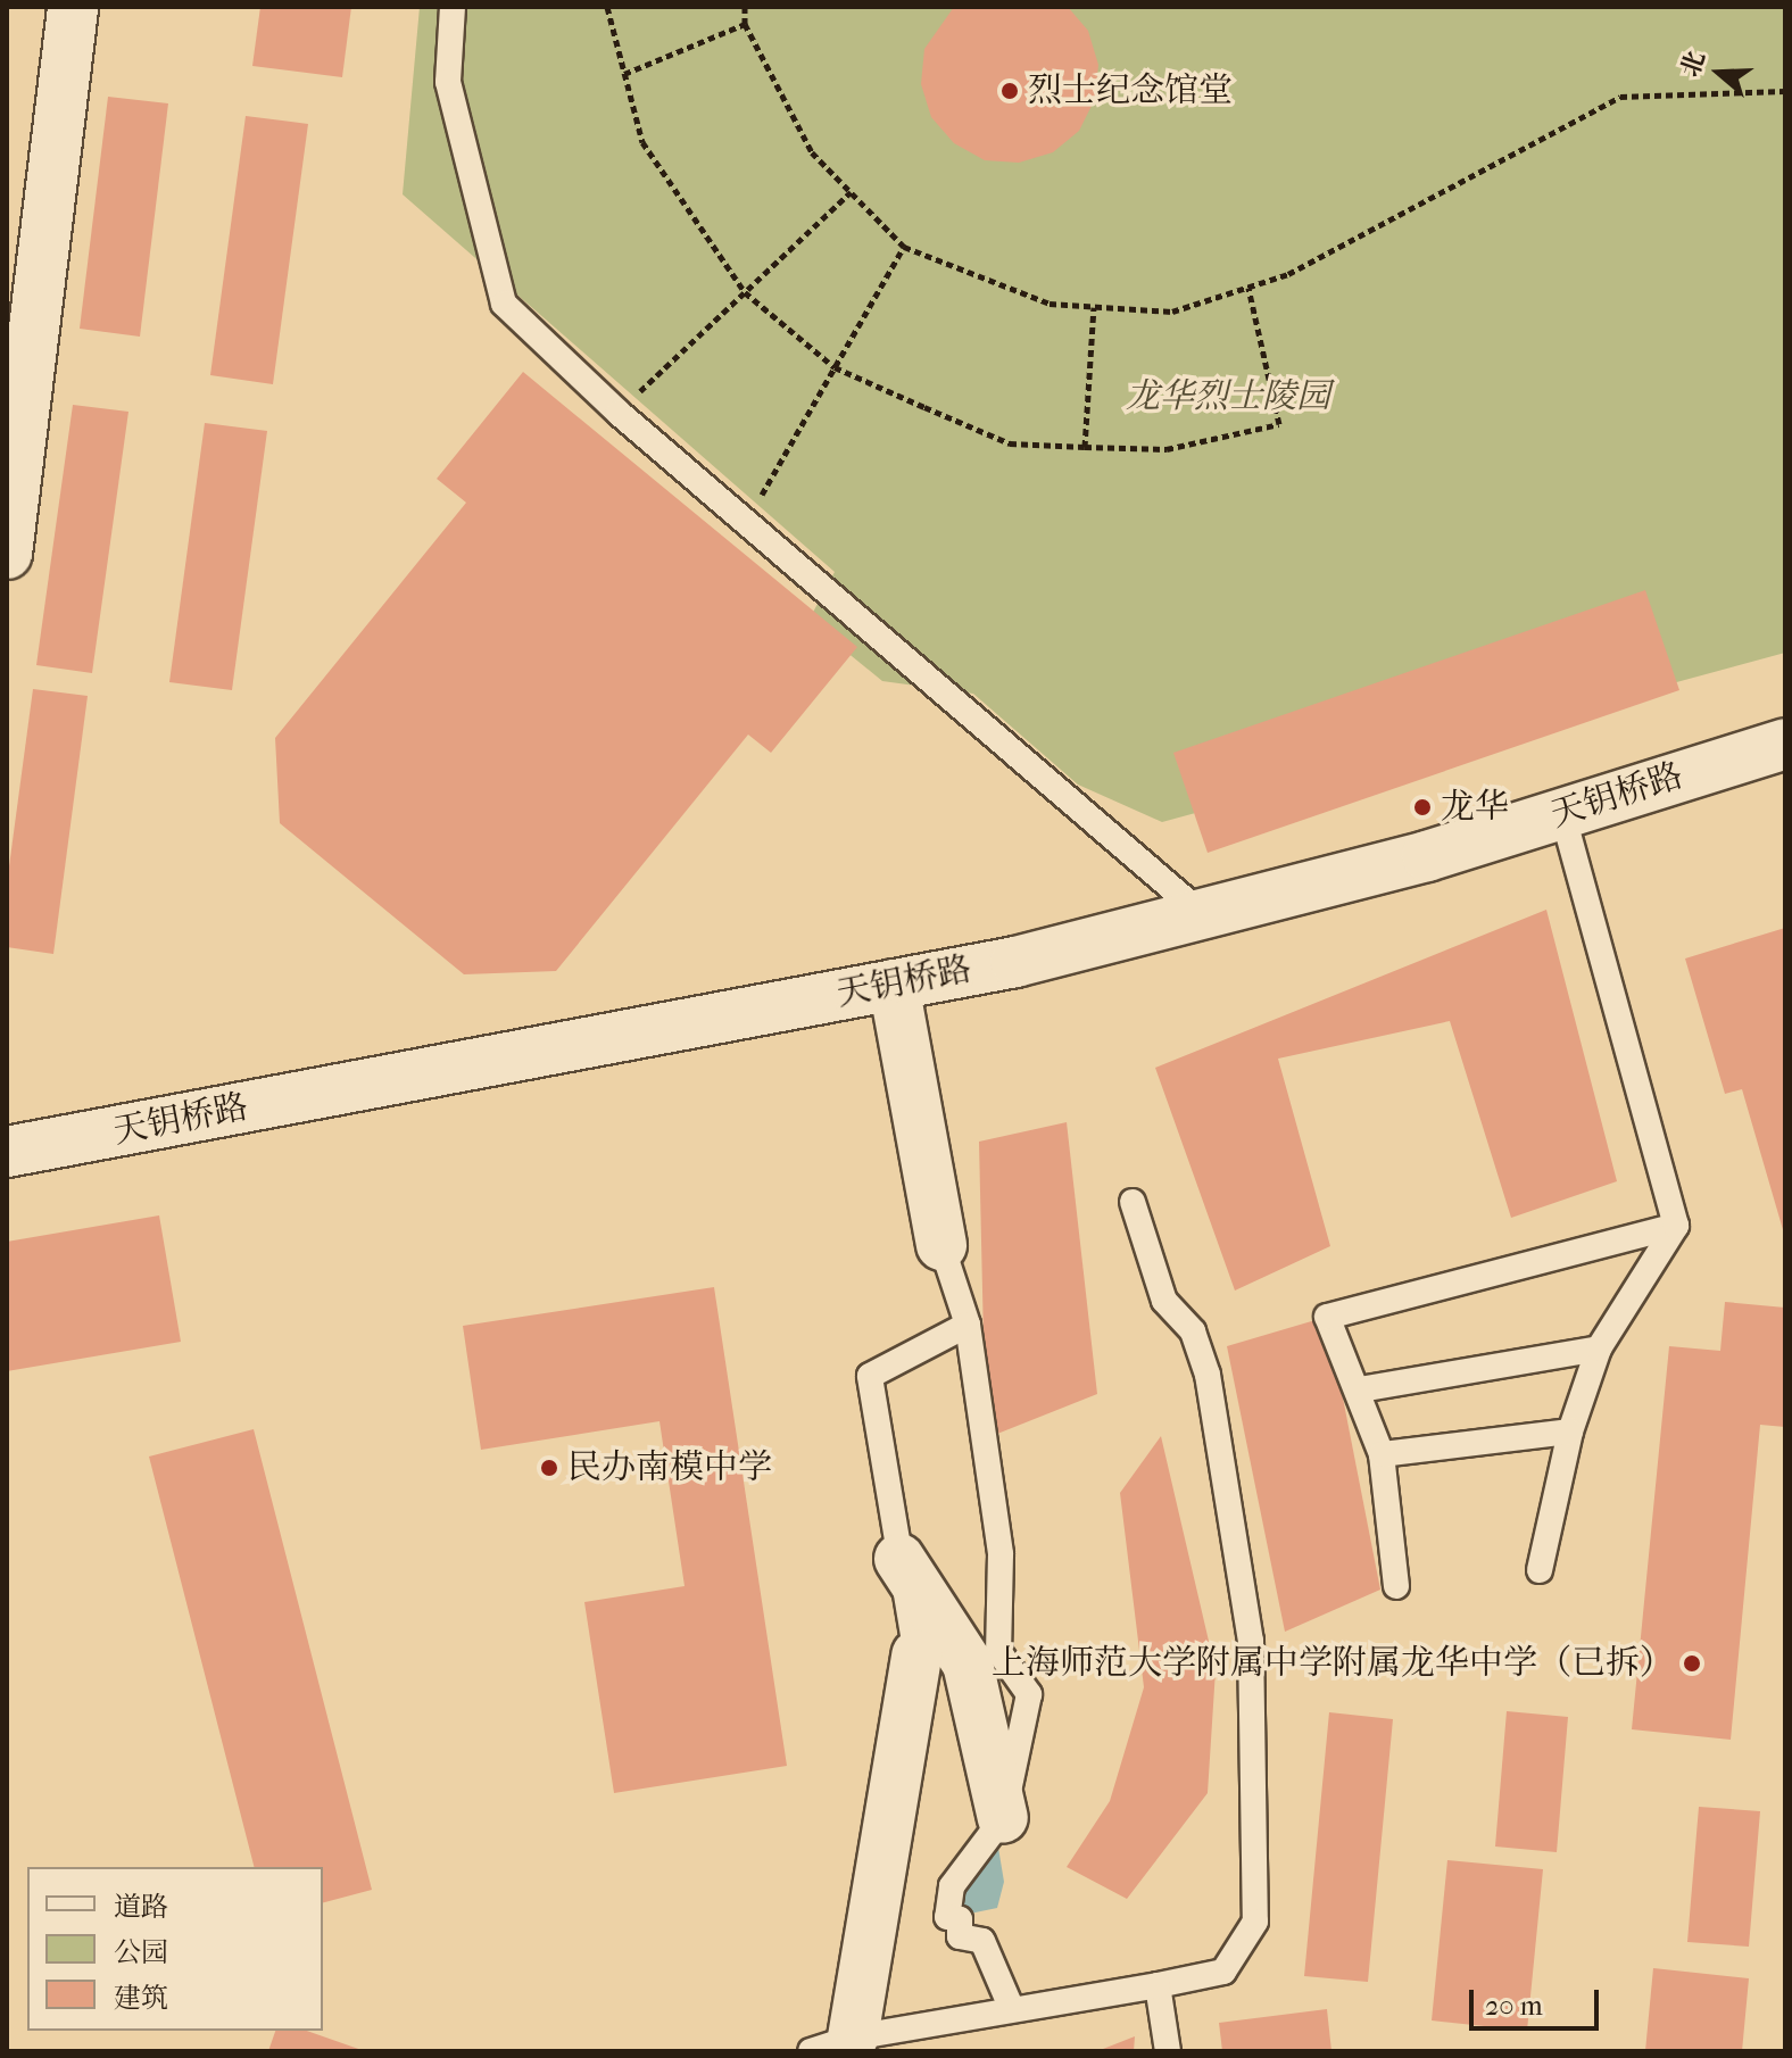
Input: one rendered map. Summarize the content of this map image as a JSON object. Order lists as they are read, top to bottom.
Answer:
{
  "streets": {
    "street": ["天钥桥路"]
  },
  "parks": ["龙华烈士陵园"],
  "places": [
    "烈士纪念馆堂",
    "龙华",
    "民办南模中学",
    "上海师范大学附属中学附属龙华中学（已拆）"
  ],
  "legend": ["道路", "公园", "建筑"],
  "scale_bar": "20 m",
  "north": "left"
}
